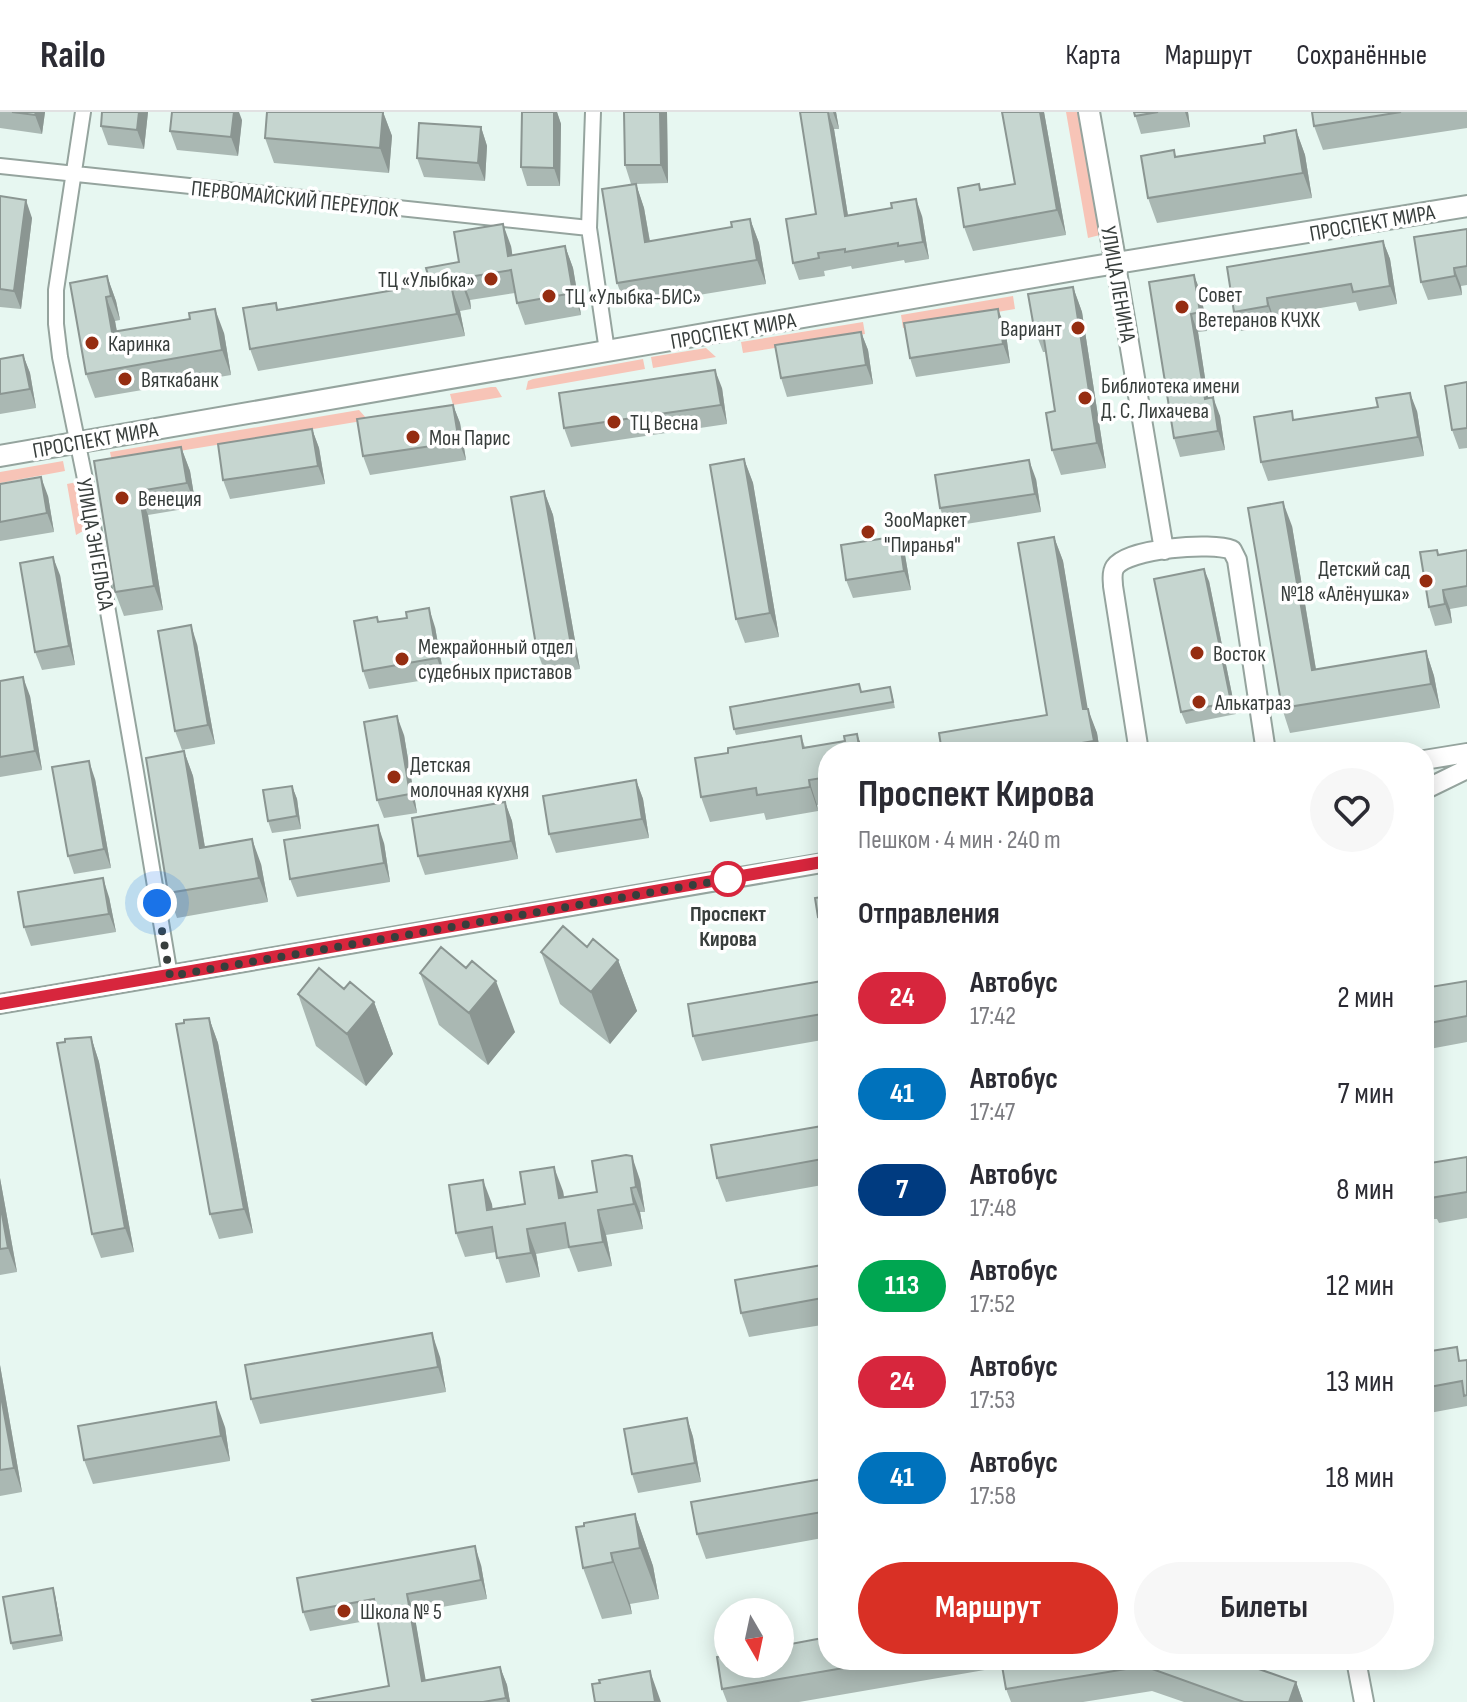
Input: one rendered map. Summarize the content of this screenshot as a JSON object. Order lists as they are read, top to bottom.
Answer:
{
  "streets": {
    "main road": ["ПРОСПЕКТ МИРА", "УЛИЦА ЛЕНИНА"],
    "street": ["ПЕРВОМАЙСКИЙ ПЕРЕУЛОК", "УЛИЦА ЭНГЕЛЬСА"]
  },
  "crossings": [
    ["ПЕРВОМАЙСКИЙ ПЕРЕУЛОК", "УЛИЦА ЭНГЕЛЬСА"],
    ["ПРОСПЕКТ МИРА", "УЛИЦА ЛЕНИНА"],
    ["ПРОСПЕКТ МИРА", "УЛИЦА ЭНГЕЛЬСА"]
  ],
  "places": [
    "ТЦ «Улыбка»",
    "ТЦ «Улыбка-БИС»",
    "Совет Ветеранов КЧХК",
    "Вариант",
    "Каринка",
    "Вяткабанк",
    "Библиотека имени Д. С. Лихачева",
    "ТЦ Весна",
    "Мон Парис",
    "Венеция",
    "ЗооМаркет \"Пиранья\"",
    "Детский сад №18 «Алёнушка»",
    "Восток",
    "Межрайонный отдел судебных приставов",
    "Алькатраз",
    "Детская молочная кухня",
    "Проспект Кирова",
    "Школа № 5"
  ],
  "lines": ["bus line 24"],
  "north": "bottom",
  "page": {
    "header": "Railo",
    "nav": ["Карта", "Маршрут", "Сохранённые"],
    "heading": [
      ["Проспект Кирова", "Пешком · 4 мин · 240 m"],
      "Отправления"
    ],
    "list": [
      {
        "mark": "24",
        "name": "Автобус",
        "note": "17:42",
        "value": "2 мин"
      },
      {
        "mark": "41",
        "name": "Автобус",
        "note": "17:47",
        "value": "7 мин"
      },
      {
        "mark": "7",
        "name": "Автобус",
        "note": "17:48",
        "value": "8 мин"
      },
      {
        "mark": "113",
        "name": "Автобус",
        "note": "17:52",
        "value": "12 мин"
      },
      {
        "mark": "24",
        "name": "Автобус",
        "note": "17:53",
        "value": "13 мин"
      },
      {
        "mark": "41",
        "name": "Автобус",
        "note": "17:58",
        "value": "18 мин"
      }
    ],
    "buttons": ["Маршрут", "Билеты"]
  }
}
